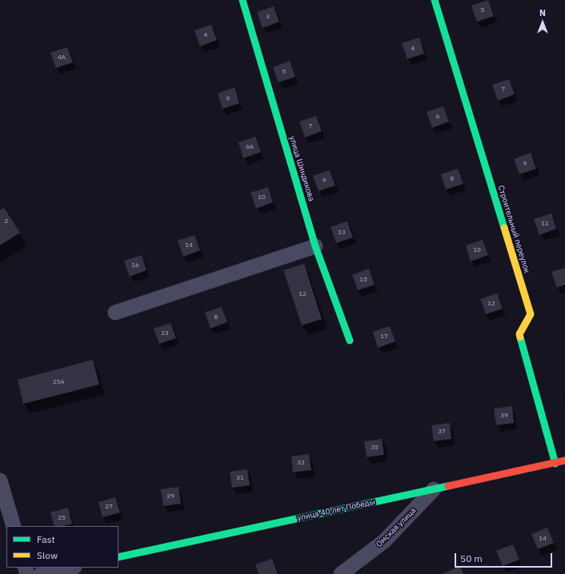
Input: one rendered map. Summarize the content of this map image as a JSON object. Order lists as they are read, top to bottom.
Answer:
{
  "streets": {
    "street": [
      "улица Шиндикова",
      "Строительный переулок",
      "улица 40 лет Победы",
      "Омская улица"
    ]
  },
  "crossings": [
    ["Строительный переулок", "улица 40 лет Победы"],
    ["улица 40 лет Победы", "Омская улица"]
  ],
  "house_numbers": [
    "5",
    "3",
    "4",
    "4",
    "4А",
    "5",
    "7",
    "6",
    "6",
    "7",
    "6А",
    "9",
    "8",
    "9",
    "10",
    "2",
    "11",
    "13",
    "14",
    "10",
    "16",
    "15",
    "12",
    "12",
    "8",
    "23",
    "17",
    "25А",
    "39",
    "37",
    "35",
    "33",
    "31",
    "29",
    "27",
    "25",
    "14"
  ],
  "legend": ["Fast", "Slow"],
  "scale_bar": "50 m",
  "north": "top"
}
